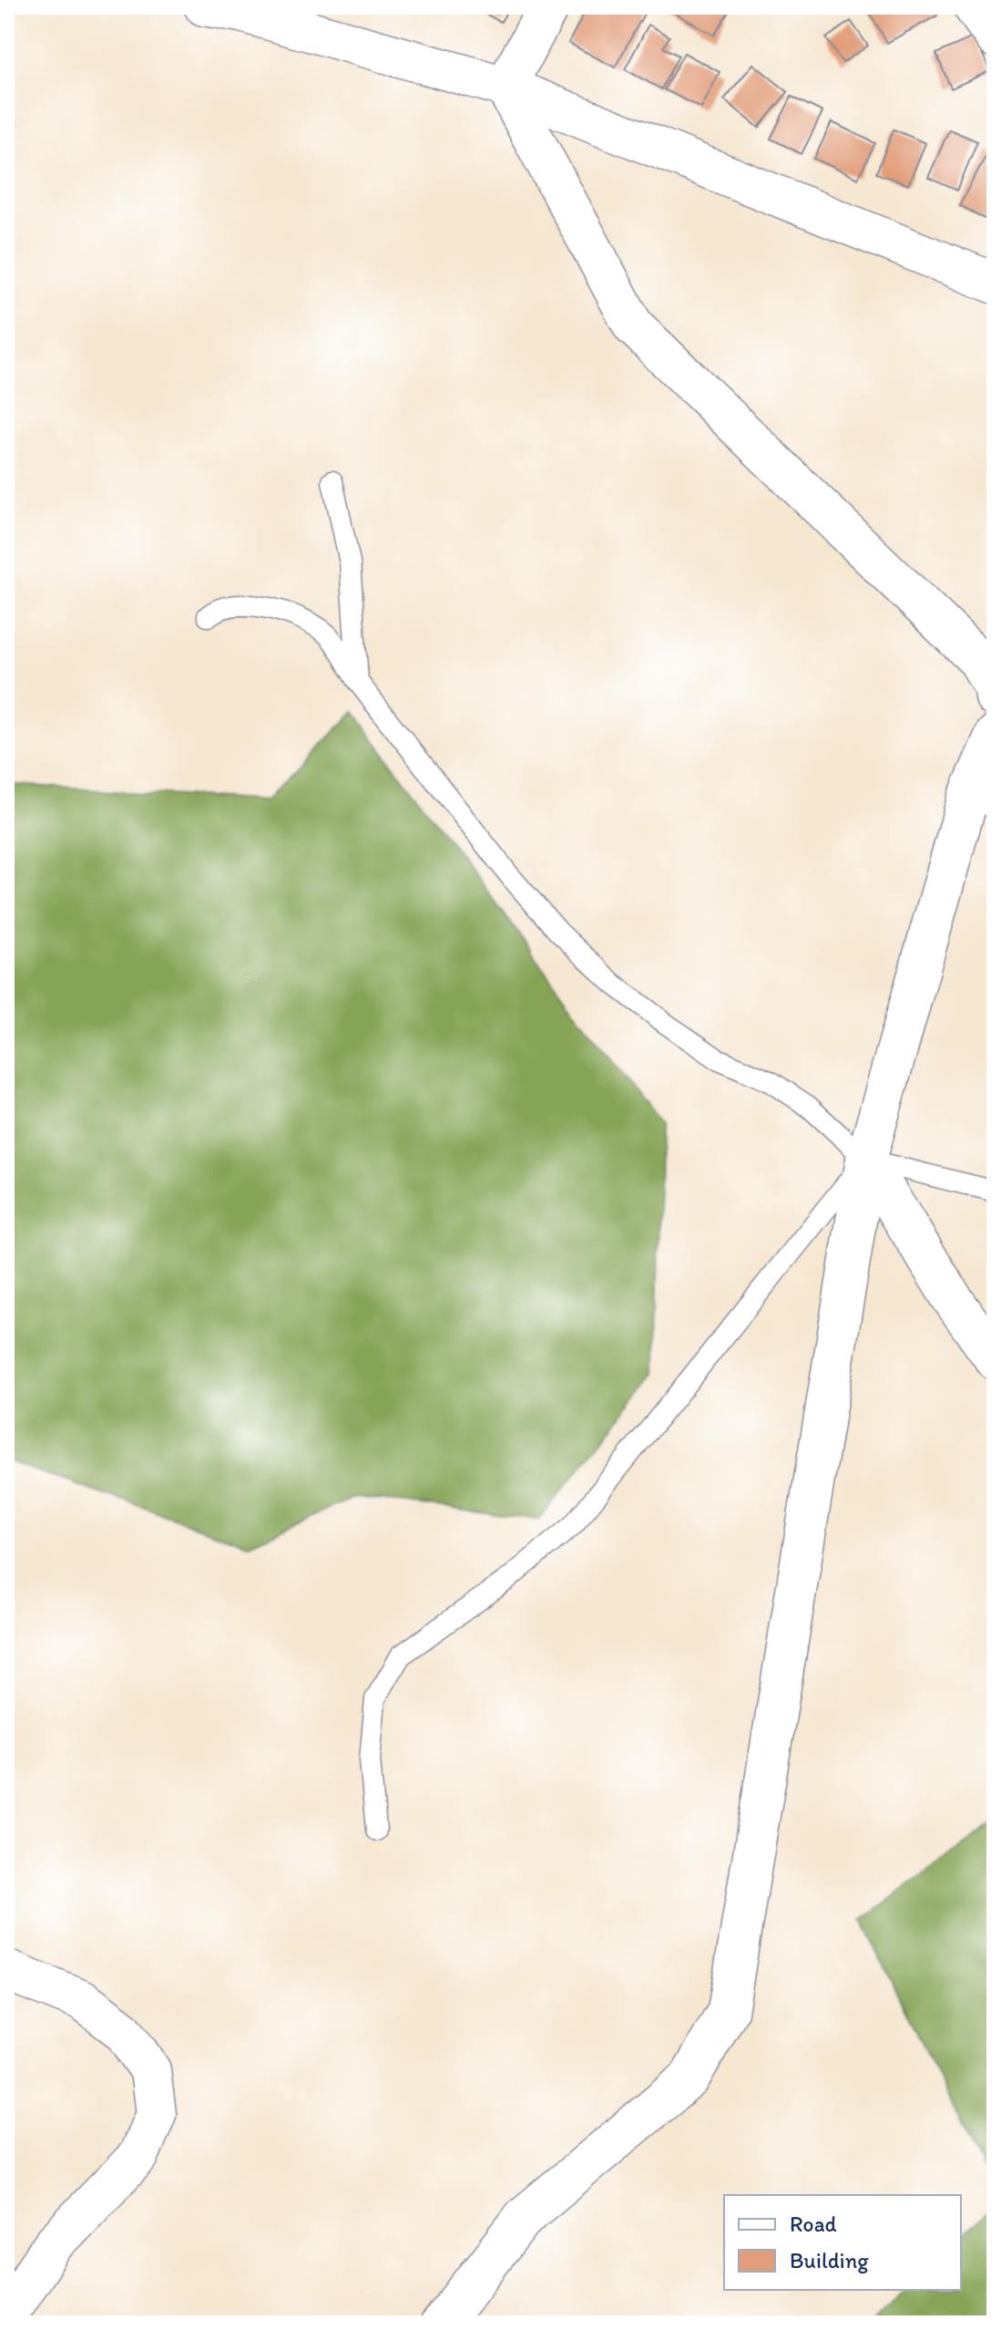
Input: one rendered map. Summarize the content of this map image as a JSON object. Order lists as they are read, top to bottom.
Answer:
{
  "legend": ["Road", "Building"]
}
